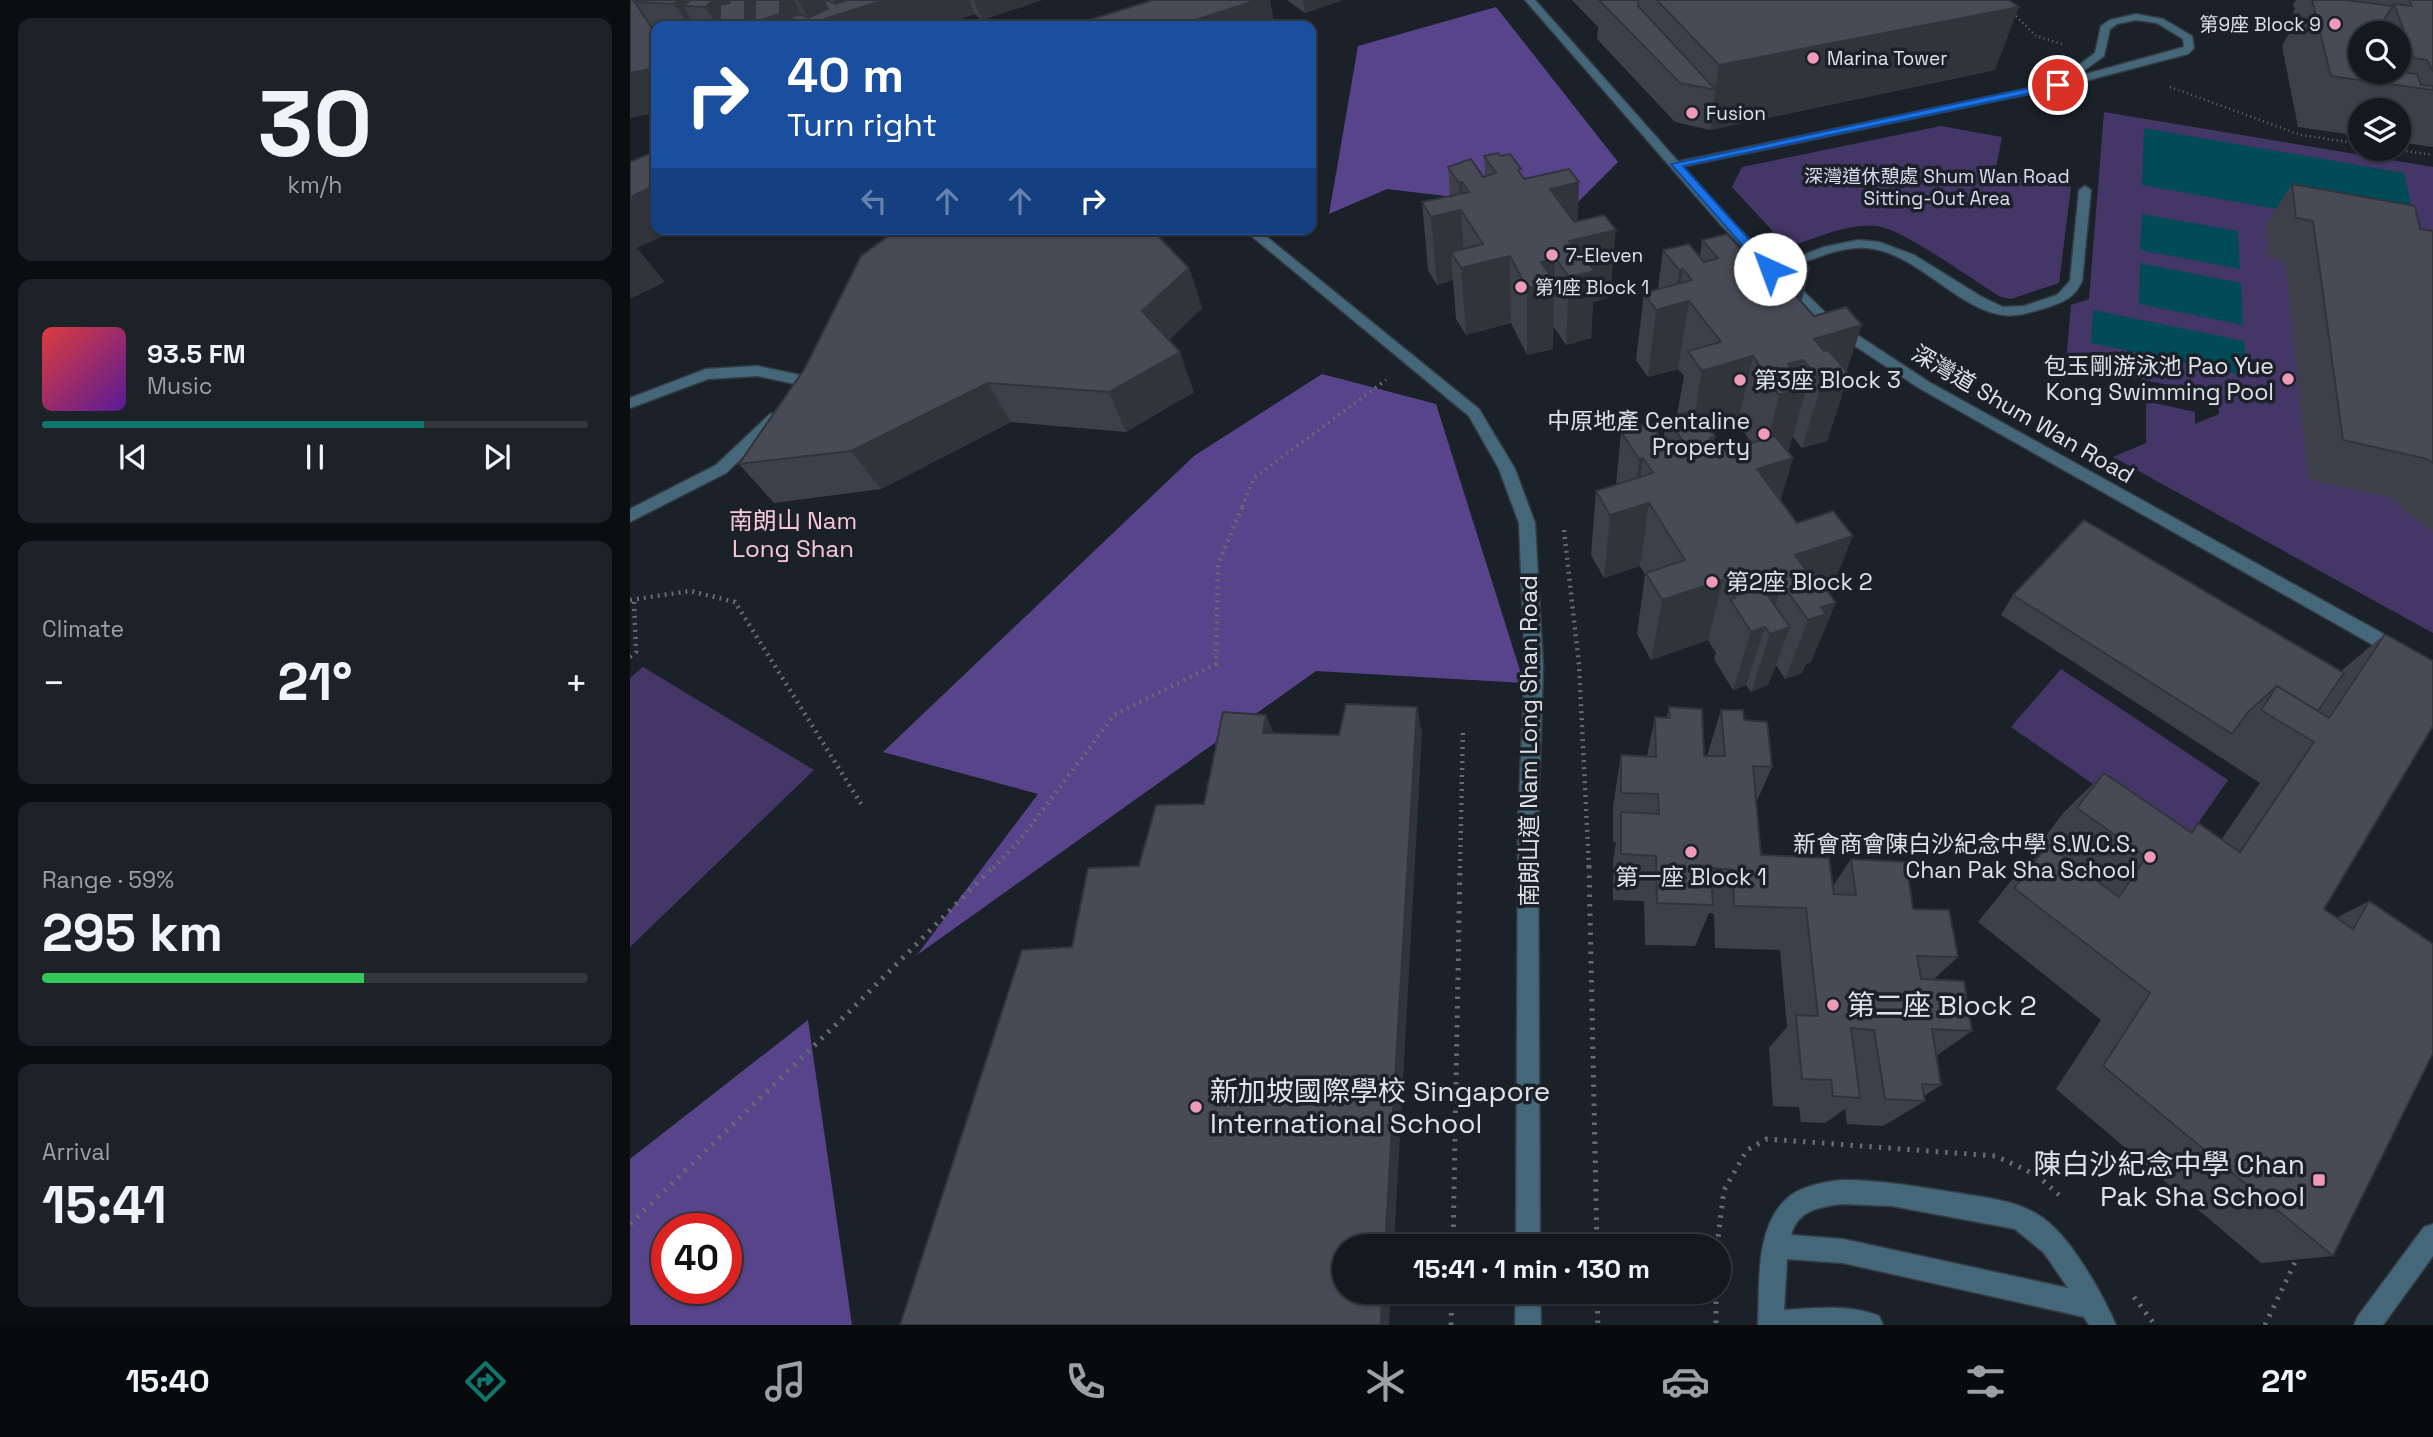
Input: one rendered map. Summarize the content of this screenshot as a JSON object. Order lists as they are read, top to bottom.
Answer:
{
  "streets": {
    "street": ["深灣道 Shum Wan Road", "南朗山道 Nam Long Shan Road"]
  },
  "districts": ["南朗山 Nam Long Shan"],
  "parks": ["深灣道休憩處 Shum Wan Road Sitting-Out Area"],
  "places": {
    "other": [
      "第9座 Block 9",
      "Marina Tower",
      "Fusion",
      "7-Eleven",
      "第1座 Block 1",
      "包玉剛游泳池 Pao Yue Kong Swimming Pool",
      "第3座 Block 3",
      "中原地產 Centaline Property",
      "第2座 Block 2",
      "第一座 Block 1",
      "新會商會陳白沙紀念中學 S.W.C.S. Chan Pak Sha School",
      "第二座 Block 2",
      "新加坡國際學校 Singapore International School"
    ],
    "transit": ["陳白沙紀念中學 Chan Pak Sha School"]
  },
  "page": {
    "tile": [
      ["30", "km/h"],
      "Climate",
      ["Range · 59%", "295 km"],
      ["Arrival", "15:41"]
    ],
    "turn": ["40 m", "Turn right"],
    "song": ["93.5 FM", "Music"],
    "heat": ["−", "21°", "+"],
    "limit": "40",
    "trip": "15:41 · 1 min · 130 m",
    "tabs": ["15:40", "21°"]
  }
}
